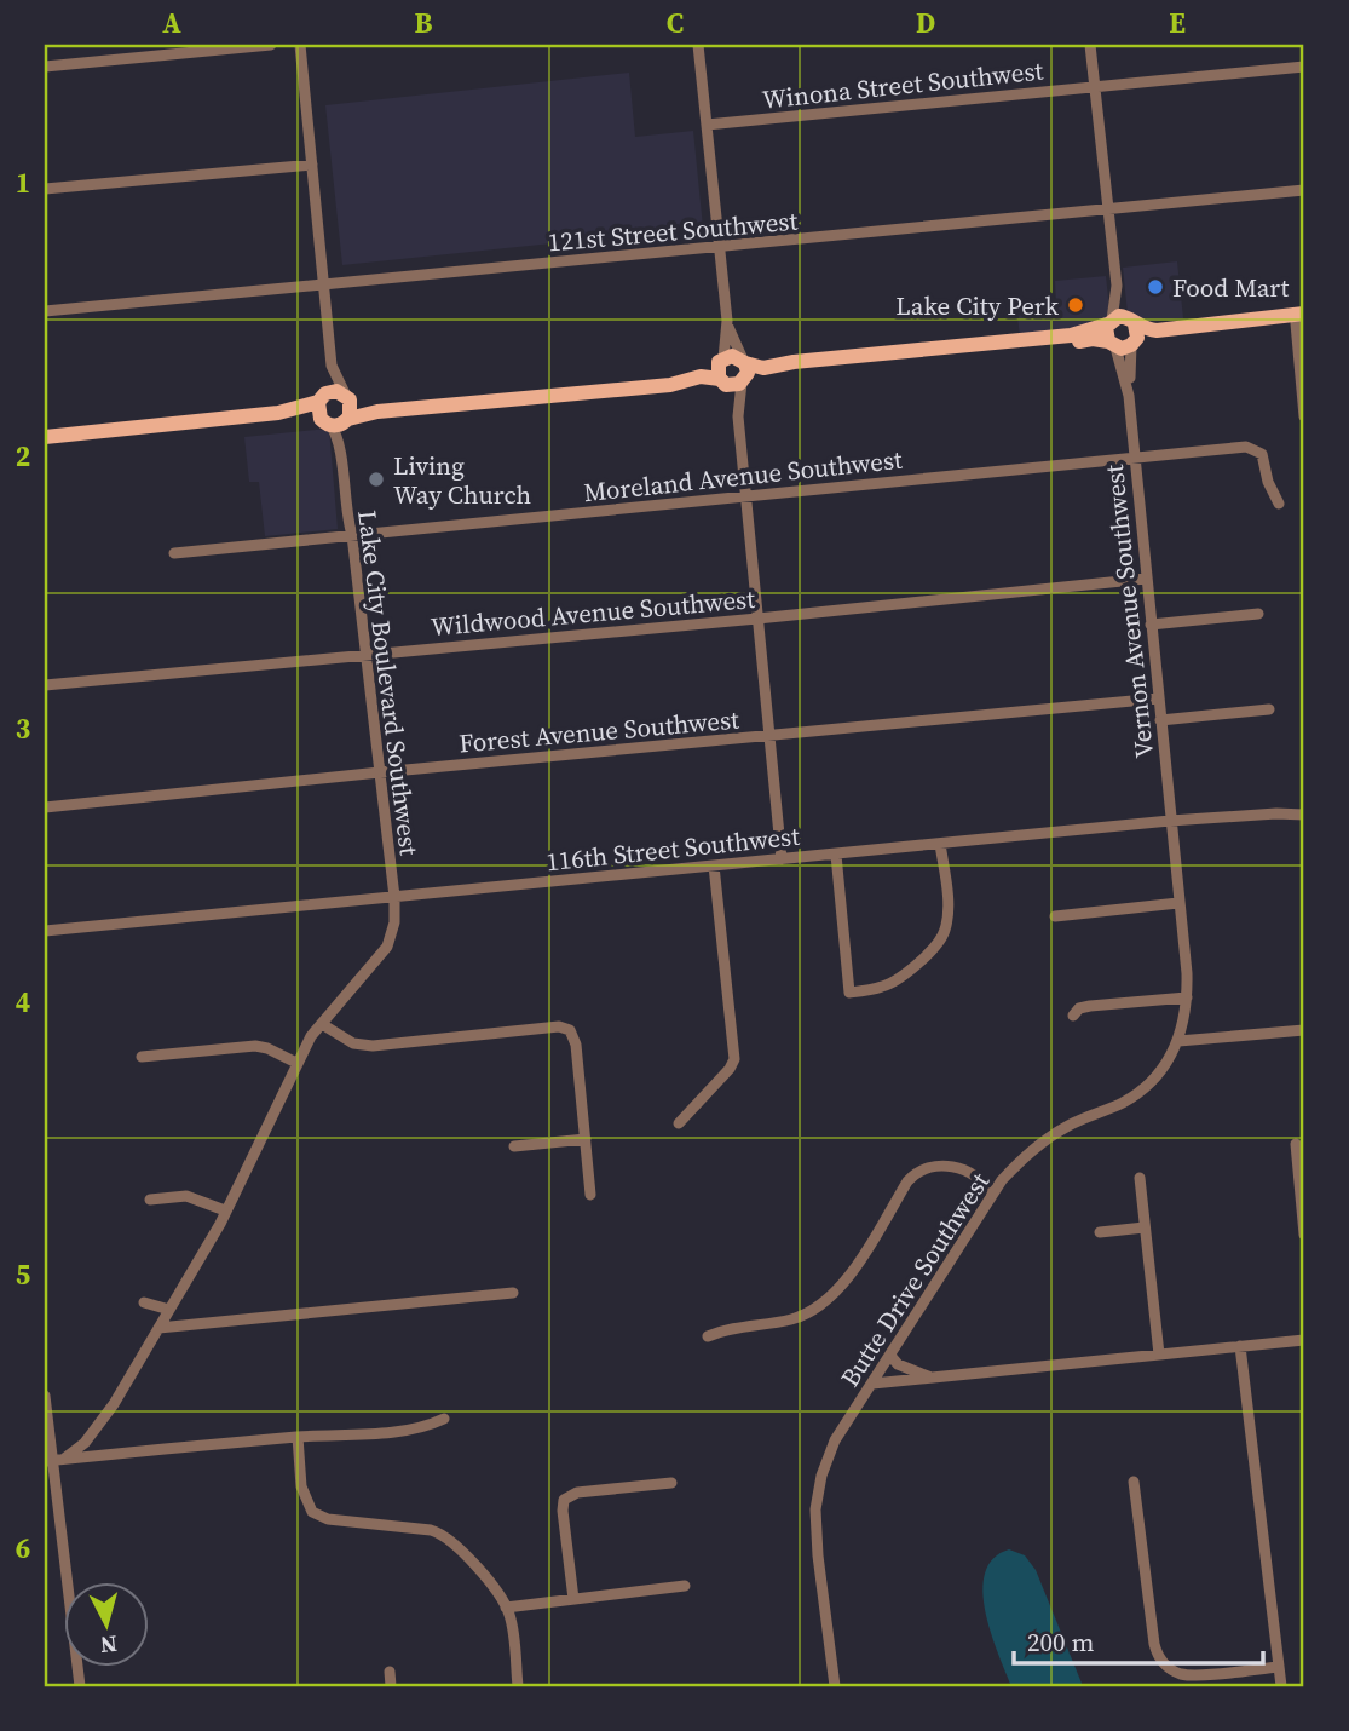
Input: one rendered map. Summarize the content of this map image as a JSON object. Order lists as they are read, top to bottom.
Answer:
{
  "streets": {
    "street": [
      "Winona Street Southwest",
      "121st Street Southwest",
      "Moreland Avenue Southwest",
      "Vernon Avenue Southwest",
      "Wildwood Avenue Southwest",
      "Lake City Boulevard Southwest",
      "Forest Avenue Southwest",
      "116th Street Southwest",
      "Butte Drive Southwest"
    ]
  },
  "crossings": [
    ["Moreland Avenue Southwest", "Vernon Avenue Southwest"],
    ["Moreland Avenue Southwest", "Lake City Boulevard Southwest"],
    ["Vernon Avenue Southwest", "Wildwood Avenue Southwest"],
    ["Vernon Avenue Southwest", "Forest Avenue Southwest"],
    ["Vernon Avenue Southwest", "116th Street Southwest"],
    ["Vernon Avenue Southwest", "Butte Drive Southwest"],
    ["Wildwood Avenue Southwest", "Lake City Boulevard Southwest"],
    ["Lake City Boulevard Southwest", "Forest Avenue Southwest"],
    ["Lake City Boulevard Southwest", "116th Street Southwest"],
    ["116th Street Southwest", "Butte Drive Southwest"]
  ],
  "places": ["Food Mart", "Lake City Perk", "Living Way Church"],
  "scale_bar": "200 m",
  "north": "bottom",
  "grid": {
    "columns": [
      "A",
      "B",
      "C",
      "D",
      "E"
    ],
    "rows": [
      "1",
      "2",
      "3",
      "4",
      "5",
      "6"
    ]
  }
}
